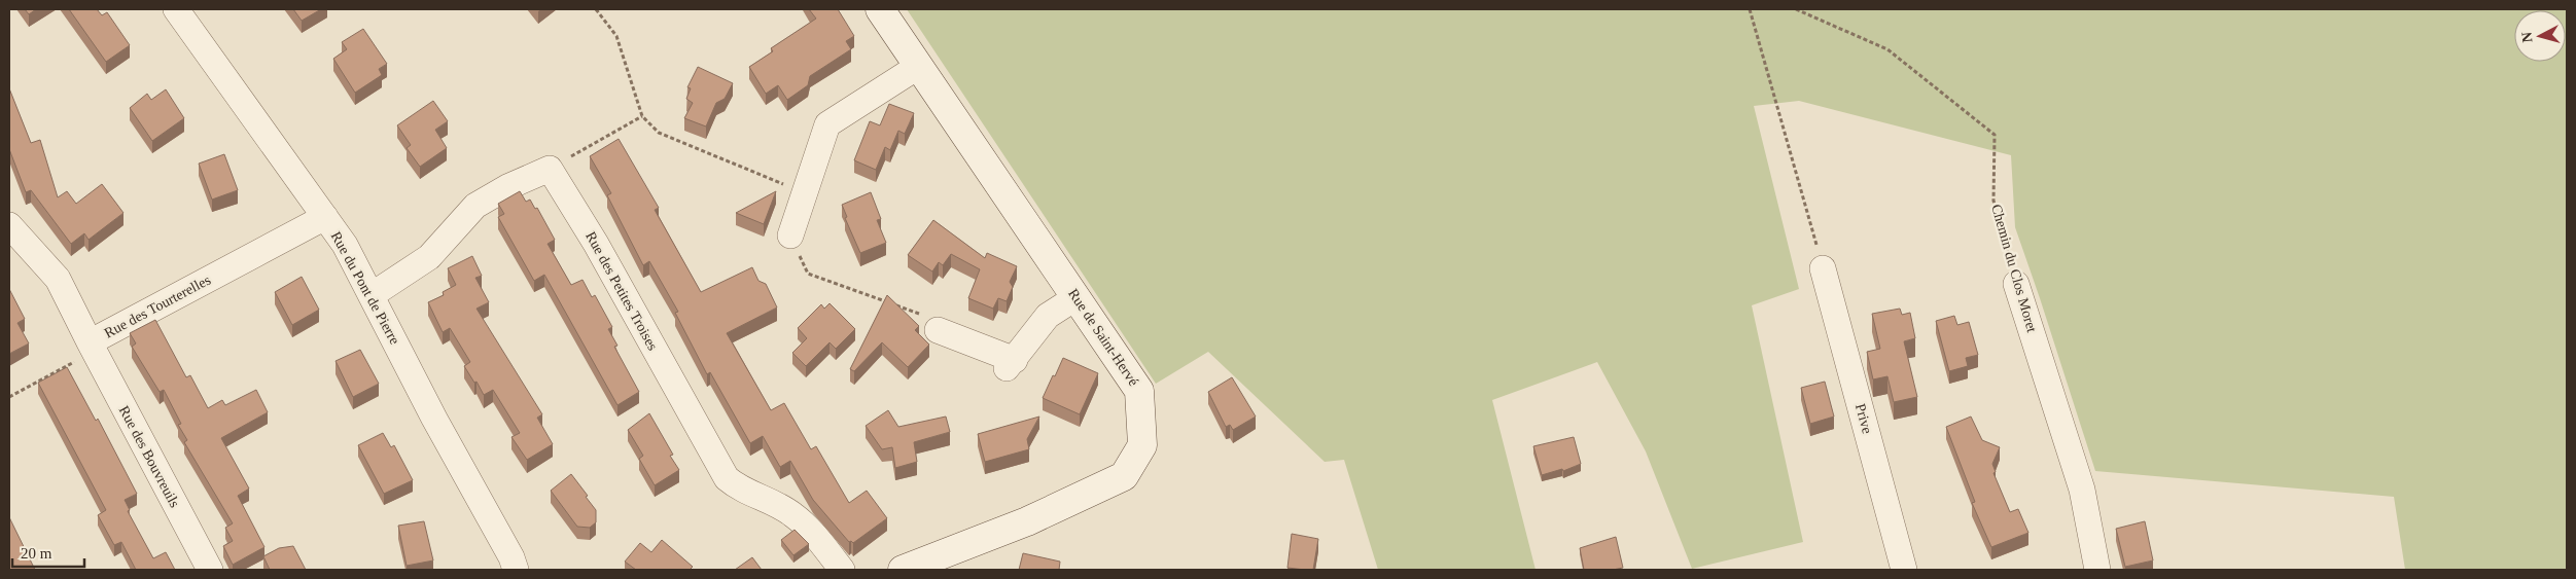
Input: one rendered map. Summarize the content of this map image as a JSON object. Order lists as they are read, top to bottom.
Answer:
{
  "streets": {
    "street": [
      "Chemin du Clos Moret",
      "Rue du Pont de Pierre",
      "Rue des Petites Troises",
      "Rue des Tourterelles",
      "Rue de Saint-Hervé",
      "Prive",
      "Rue des Bouvreuils"
    ]
  },
  "crossings": [
    ["Rue du Pont de Pierre", "Rue des Tourterelles"],
    ["Rue des Tourterelles", "Rue des Bouvreuils"]
  ],
  "scale_bar": "20 m",
  "north": "left"
}
